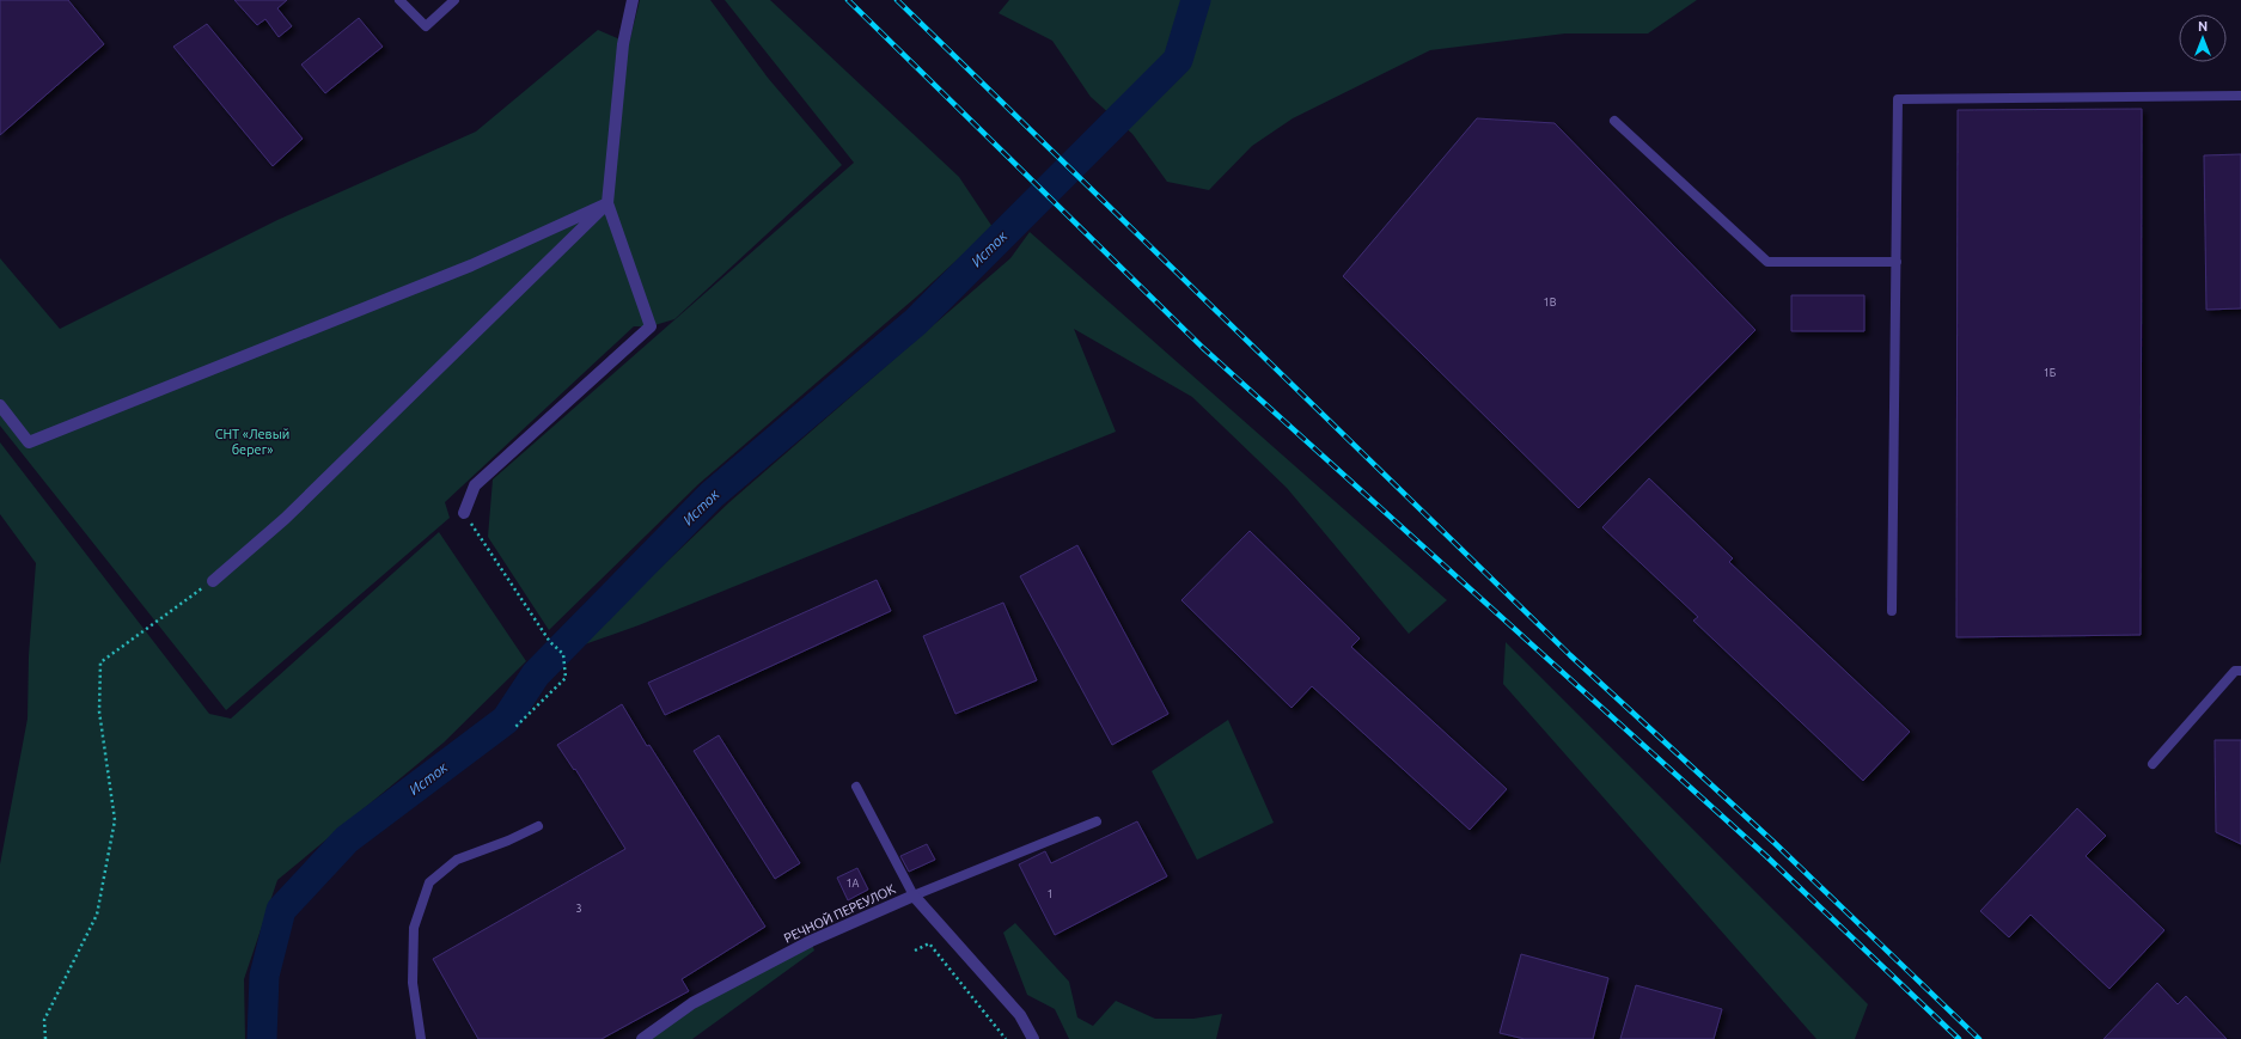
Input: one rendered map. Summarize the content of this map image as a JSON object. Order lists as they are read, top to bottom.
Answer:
{
  "streets": {
    "street": ["РЕЧНОЙ ПЕРЕУЛОК"]
  },
  "water": ["Исток"],
  "parks": ["СНТ «Левый берег»"],
  "house_numbers": [
    "1В",
    "1Б",
    "1А",
    "1",
    "3"
  ],
  "north": "top"
}
